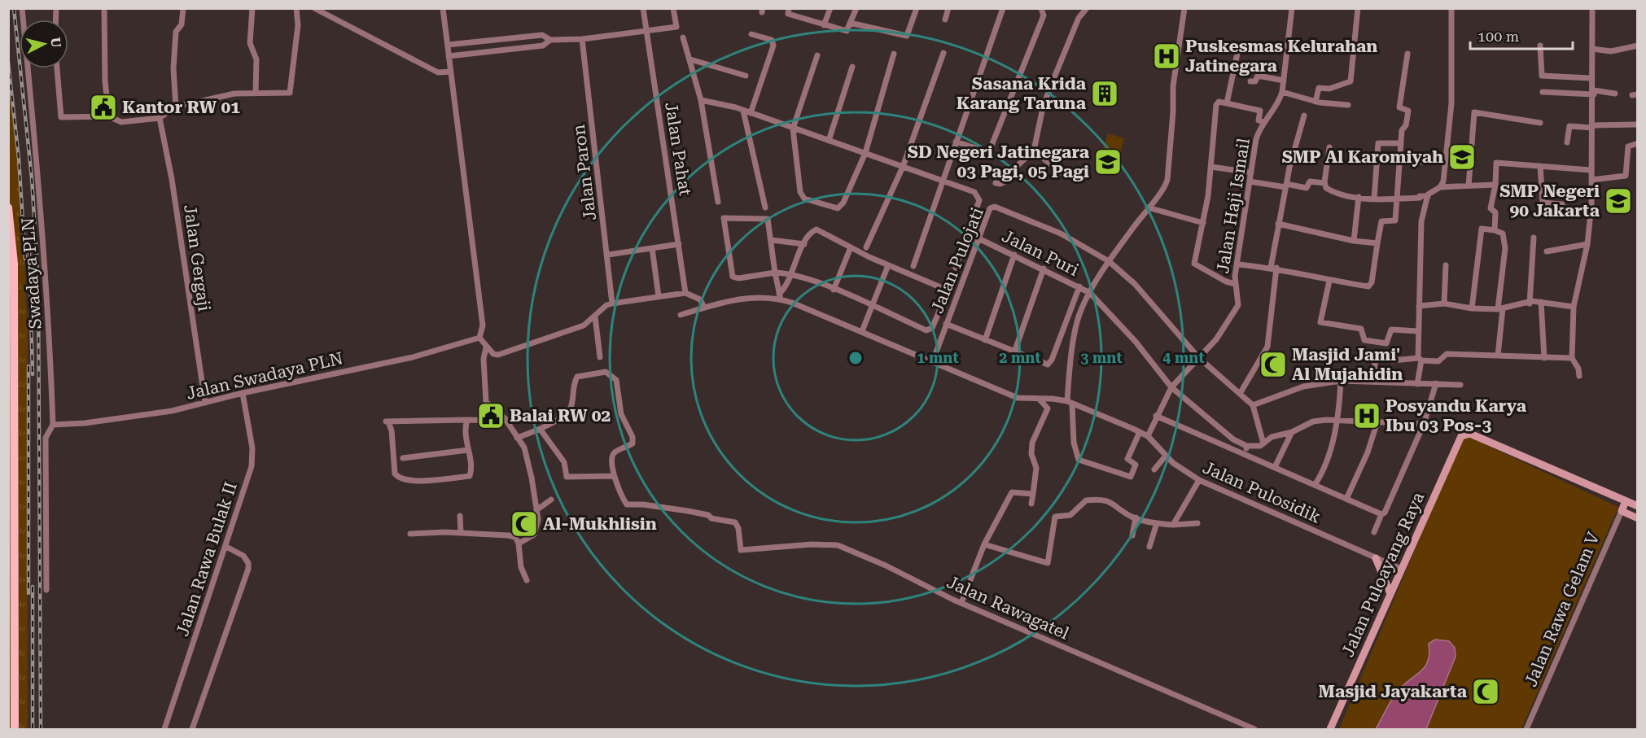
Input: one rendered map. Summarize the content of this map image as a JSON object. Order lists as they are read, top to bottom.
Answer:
{
  "streets": {
    "street": [
      "Jalan Pahat",
      "Jalan Paron",
      "Jalan Haji Ismail",
      "Jalan Puri",
      "Jalan Gergaji",
      "Jalan Pulojati",
      "Swadaya PLN",
      "Jalan Swadaya PLN",
      "Jalan Pulosidik",
      "Jalan Rawa Bulak II",
      "Jalan Puloayang Raya",
      "Jalan Rawagatel",
      "Jalan Rawa Gelam V"
    ]
  },
  "crossings": [
    ["Jalan Haji Ismail", "Jalan Puri"],
    ["Jalan Haji Ismail", "Jalan Pulosidik"],
    ["Jalan Puri", "Jalan Pulojati"],
    ["Jalan Gergaji", "Jalan Swadaya PLN"],
    ["Jalan Pulojati", "Jalan Pulosidik"],
    ["Swadaya PLN", "Jalan Swadaya PLN"],
    ["Jalan Swadaya PLN", "Jalan Rawa Bulak II"],
    ["Jalan Pulosidik", "Jalan Puloayang Raya"],
    ["Jalan Puloayang Raya", "Jalan Rawa Gelam V"]
  ],
  "places": {
    "hospital": ["Puskesmas Kelurahan Jatinegara", "Posyandu Karya Ibu 03 Pos-3"],
    "building": ["Sasana Krida Karang Taruna"],
    "public building": ["Kantor RW 01", "Balai RW 02"],
    "school or university": ["SMP Al Karomiyah", "SD Negeri Jatinegara 03 Pagi, 05 Pagi", "SMP Negeri 90 Jakarta"],
    "mosque": ["Masjid Jami' Al Mujahidin", "Al-Mukhlisin", "Masjid Jayakarta"]
  },
  "scale_bar": "100 m",
  "north": "right",
  "rings": [
    "1 mnt",
    "2 mnt",
    "3 mnt",
    "4 mnt"
  ]
}
